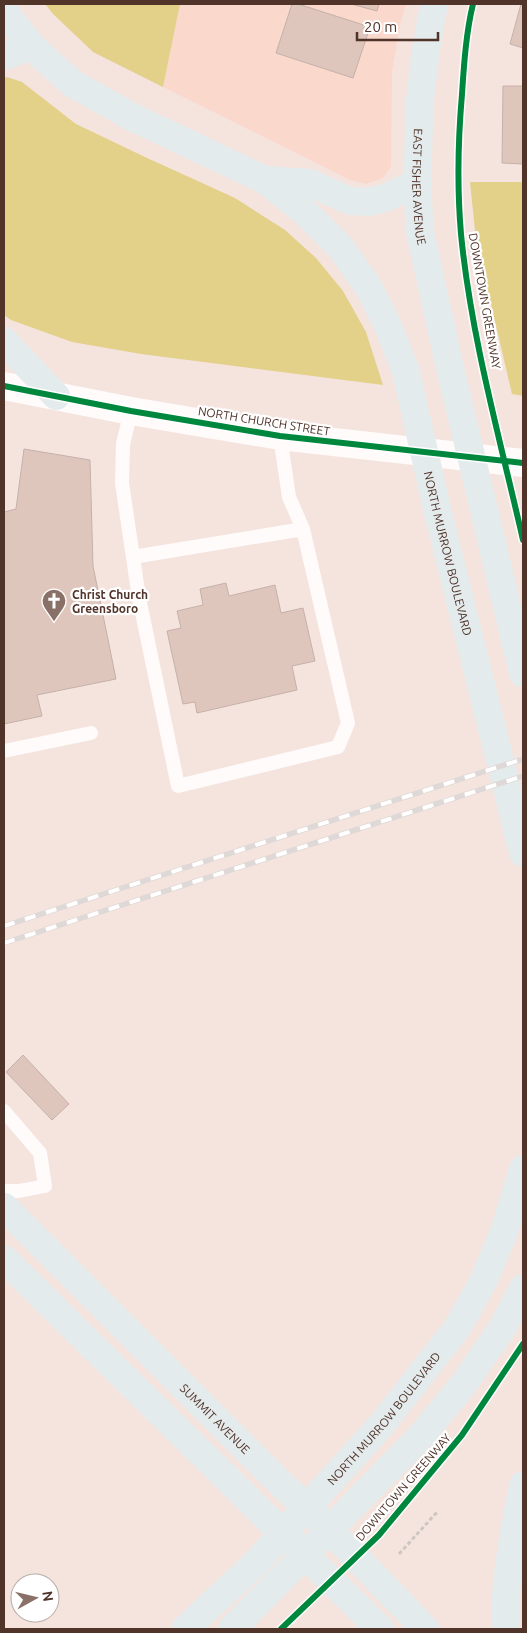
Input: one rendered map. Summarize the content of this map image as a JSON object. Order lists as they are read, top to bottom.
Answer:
{
  "streets": {
    "main road": ["EAST FISHER AVENUE", "NORTH MURROW BOULEVARD", "SUMMIT AVENUE"],
    "street": ["NORTH CHURCH STREET"],
    "cycle path": ["DOWNTOWN GREENWAY"]
  },
  "places": {
    "church": ["Christ Church Greensboro"]
  },
  "scale_bar": "20 m",
  "north": "right"
}
